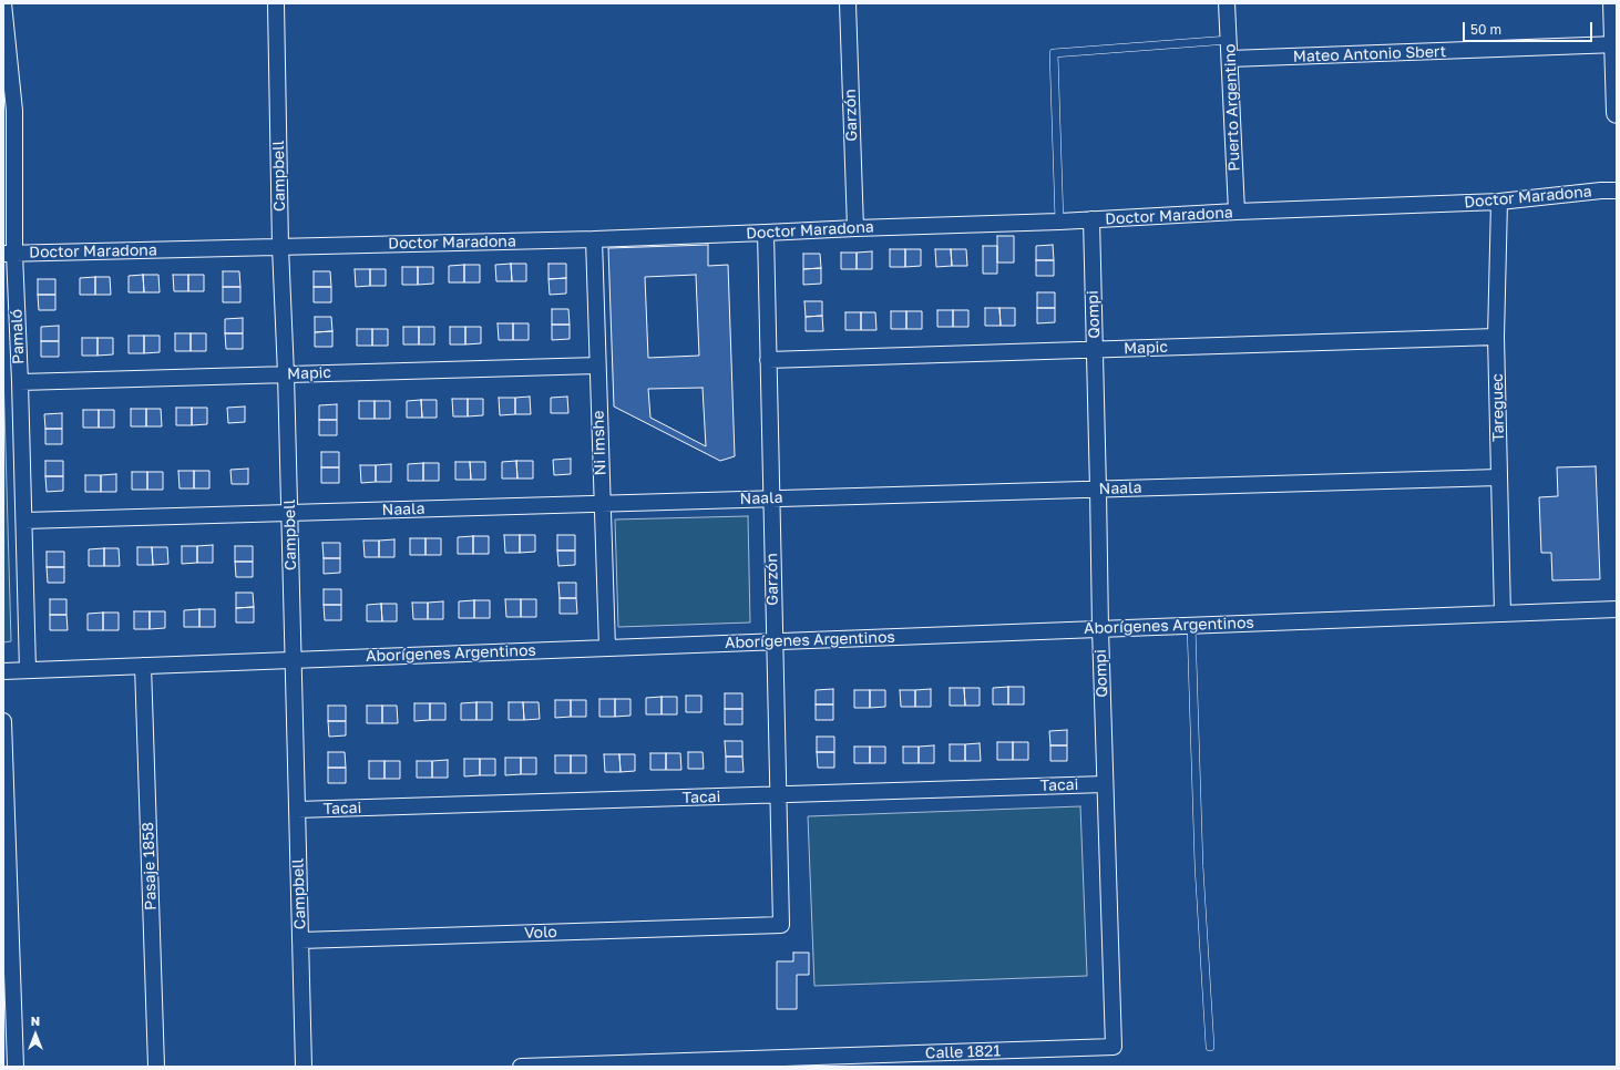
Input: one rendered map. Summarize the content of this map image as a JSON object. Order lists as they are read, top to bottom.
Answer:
{
  "streets": {
    "street": [
      "Mateo Antonio Sbert",
      "Puerto Argentino",
      "Garzón",
      "Campbell",
      "Doctor Maradona",
      "Qompi",
      "Pamaló",
      "Mapic",
      "Tareguec",
      "Ni Imshe",
      "Naala",
      "Aborígenes Argentinos",
      "Tacai",
      "Pasaje 1858",
      "Volo",
      "Calle 1821"
    ]
  },
  "crossings": [
    ["Mateo Antonio Sbert", "Puerto Argentino"],
    ["Puerto Argentino", "Doctor Maradona"],
    ["Garzón", "Doctor Maradona"],
    ["Garzón", "Mapic"],
    ["Garzón", "Naala"],
    ["Garzón", "Aborígenes Argentinos"],
    ["Garzón", "Tacai"],
    ["Garzón", "Volo"],
    ["Campbell", "Doctor Maradona"],
    ["Campbell", "Mapic"],
    ["Campbell", "Naala"],
    ["Campbell", "Aborígenes Argentinos"],
    ["Campbell", "Tacai"],
    ["Campbell", "Volo"],
    ["Doctor Maradona", "Qompi"],
    ["Doctor Maradona", "Pamaló"],
    ["Doctor Maradona", "Tareguec"],
    ["Doctor Maradona", "Ni Imshe"],
    ["Qompi", "Mapic"],
    ["Qompi", "Naala"],
    ["Qompi", "Aborígenes Argentinos"],
    ["Qompi", "Tacai"],
    ["Qompi", "Calle 1821"],
    ["Pamaló", "Mapic"],
    ["Pamaló", "Naala"],
    ["Pamaló", "Aborígenes Argentinos"],
    ["Mapic", "Tareguec"],
    ["Mapic", "Ni Imshe"],
    ["Tareguec", "Naala"],
    ["Tareguec", "Aborígenes Argentinos"],
    ["Ni Imshe", "Naala"],
    ["Ni Imshe", "Aborígenes Argentinos"],
    ["Aborígenes Argentinos", "Pasaje 1858"]
  ],
  "scale_bar": "50 m",
  "north": "top"
}
